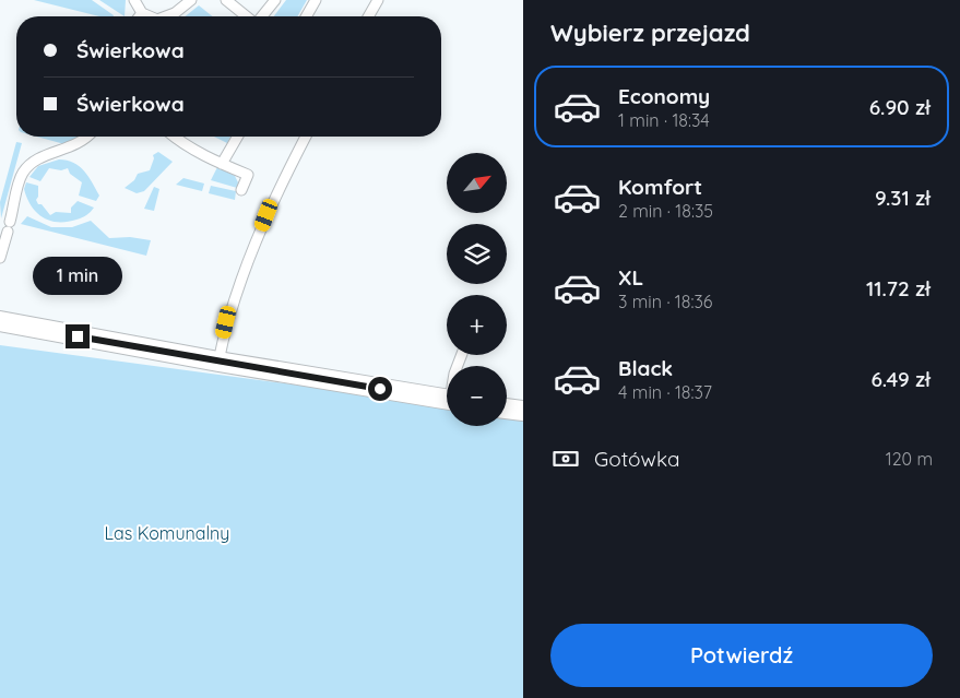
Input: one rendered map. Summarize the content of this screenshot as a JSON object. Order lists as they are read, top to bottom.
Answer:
{
  "parks": ["Las Komunalny"],
  "north": "top right",
  "page": {
    "heading": "Wybierz przejazd",
    "banner": ["Świerkowa", "Świerkowa"],
    "list": [
      {
        "name": "Economy",
        "note": "1 min · 18:34",
        "value": "6.90 zł"
      },
      {
        "name": "Komfort",
        "note": "2 min · 18:35",
        "value": "9.31 zł"
      },
      {
        "name": "XL",
        "note": "3 min · 18:36",
        "value": "11.72 zł"
      },
      {
        "name": "Black",
        "note": "4 min · 18:37",
        "value": "6.49 zł"
      }
    ],
    "map_buttons": ["+", "−"],
    "bubble": "1 min",
    "pay": ["Gotówka", "120 m"],
    "buttons": "Potwierdź"
  }
}
